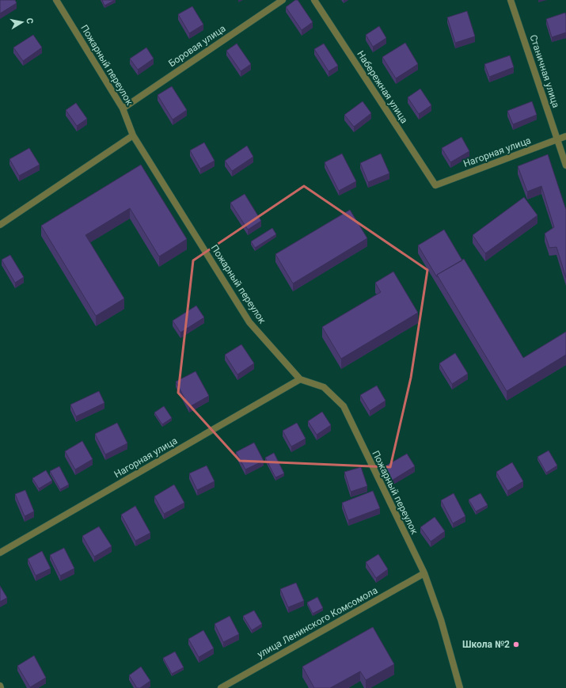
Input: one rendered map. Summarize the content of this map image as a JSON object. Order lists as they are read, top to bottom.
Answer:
{
  "streets": {
    "street": [
      "Боровая улица",
      "Пожарный переулок",
      "Станичная улица",
      "Набережная улица",
      "Нагорная улица",
      "улица Ленинского Комсомола"
    ]
  },
  "crossings": [
    ["Боровая улица", "Пожарный переулок"],
    ["Пожарный переулок", "Нагорная улица"],
    ["Пожарный переулок", "улица Ленинского Комсомола"],
    ["Станичная улица", "Нагорная улица"],
    ["Набережная улица", "Нагорная улица"]
  ],
  "places": ["Школа №2"],
  "north": "right"
}
